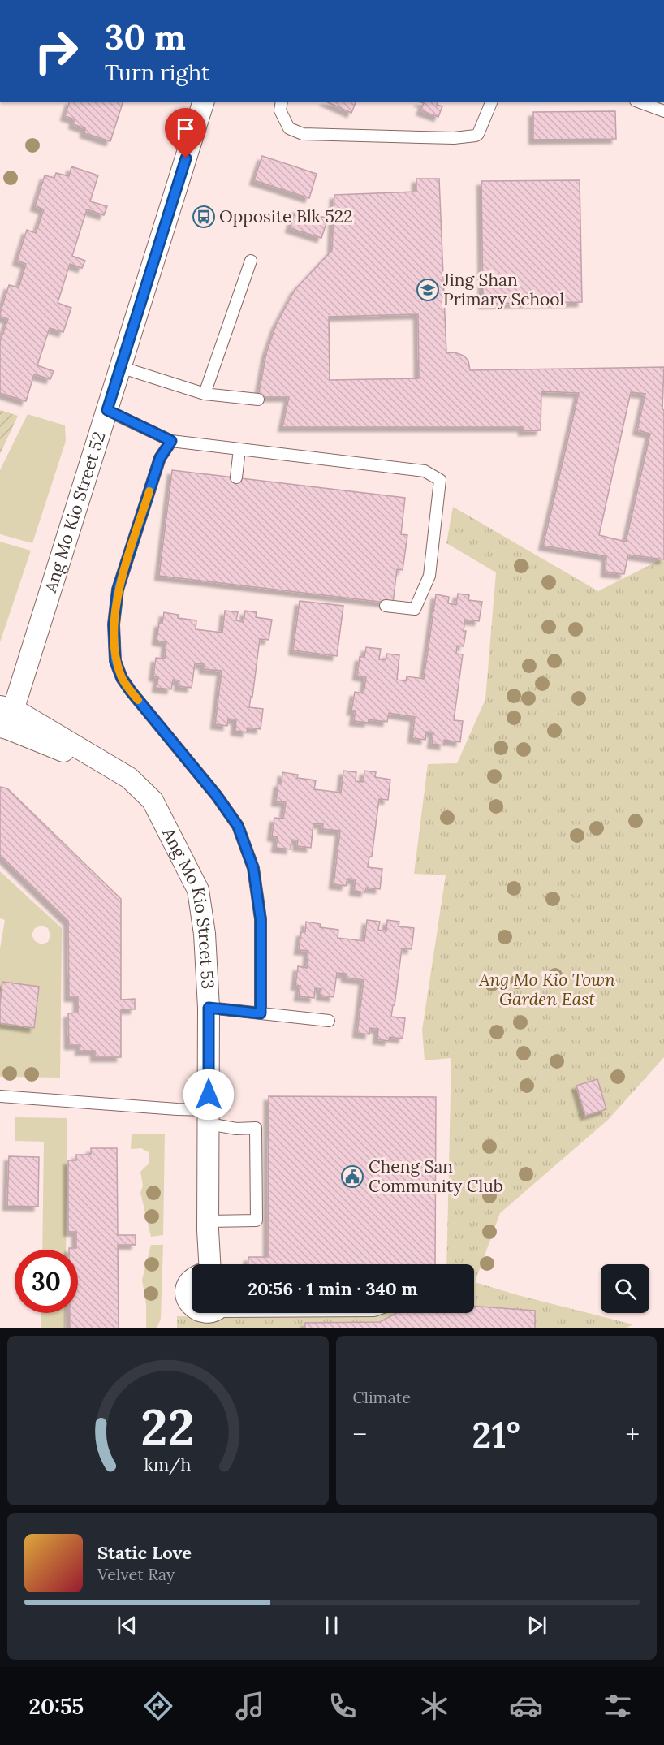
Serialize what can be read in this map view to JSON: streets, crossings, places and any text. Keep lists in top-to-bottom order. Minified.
{"streets":{"street":["Ang Mo Kio Street 52","Ang Mo Kio Street 53"]},"crossings":[["Ang Mo Kio Street 52","Ang Mo Kio Street 53"]],"parks":["Ang Mo Kio Town Garden East"],"places":{"bus stop":["Opposite Blk 522"],"school or university":["Jing Shan Primary School"],"public building":["Cheng San Community Club"]},"page":{"turn":["30 m","Turn right"],"limit":"30","trip":"20:56 · 1 min · 340 m","tile":"Climate","heat":["−","21°","+"],"song":["Static Love","Velvet Ray"],"tabs":"20:55","gauge":["22","km/h"]}}
